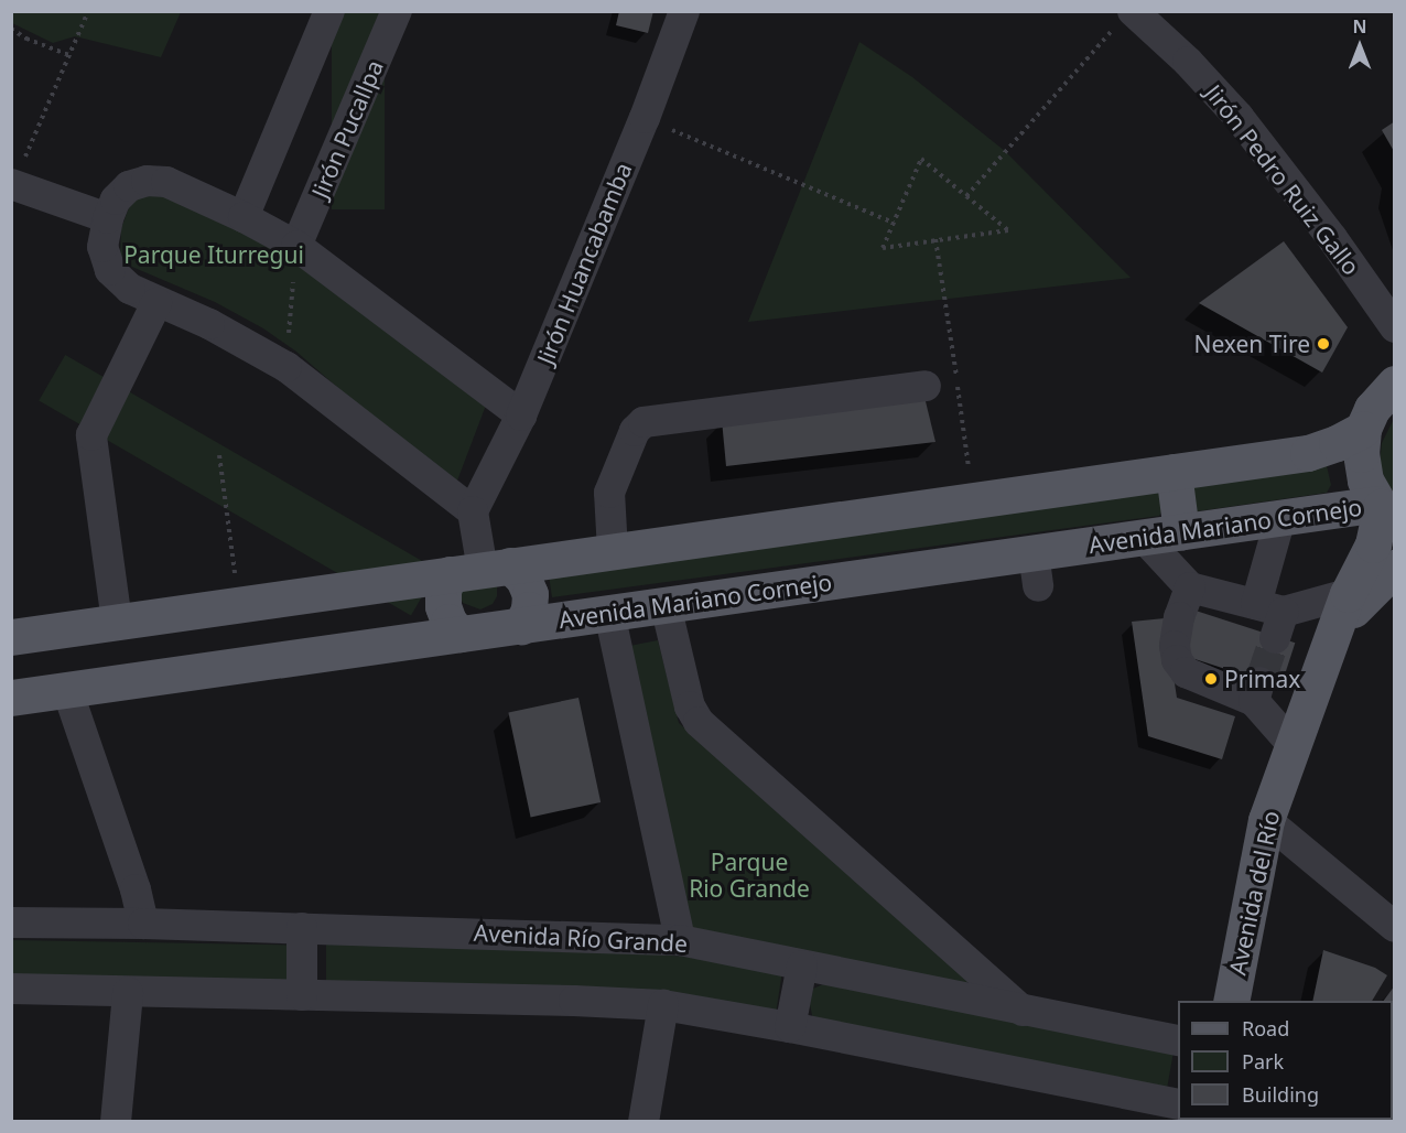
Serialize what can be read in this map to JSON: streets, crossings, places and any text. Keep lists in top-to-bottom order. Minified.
{"streets":{"main road":["Avenida Mariano Cornejo","Avenida del Río"],"street":["Jirón Pucallpa","Jirón Pedro Ruiz Gallo","Jirón Huancabamba","Avenida Río Grande"]},"crossings":[["Avenida Mariano Cornejo","Avenida del Río"]],"parks":["Parque Iturregui","Parque Rio Grande"],"places":["Nexen Tire","Primax"],"legend":["Road","Park","Building"],"north":"top"}
